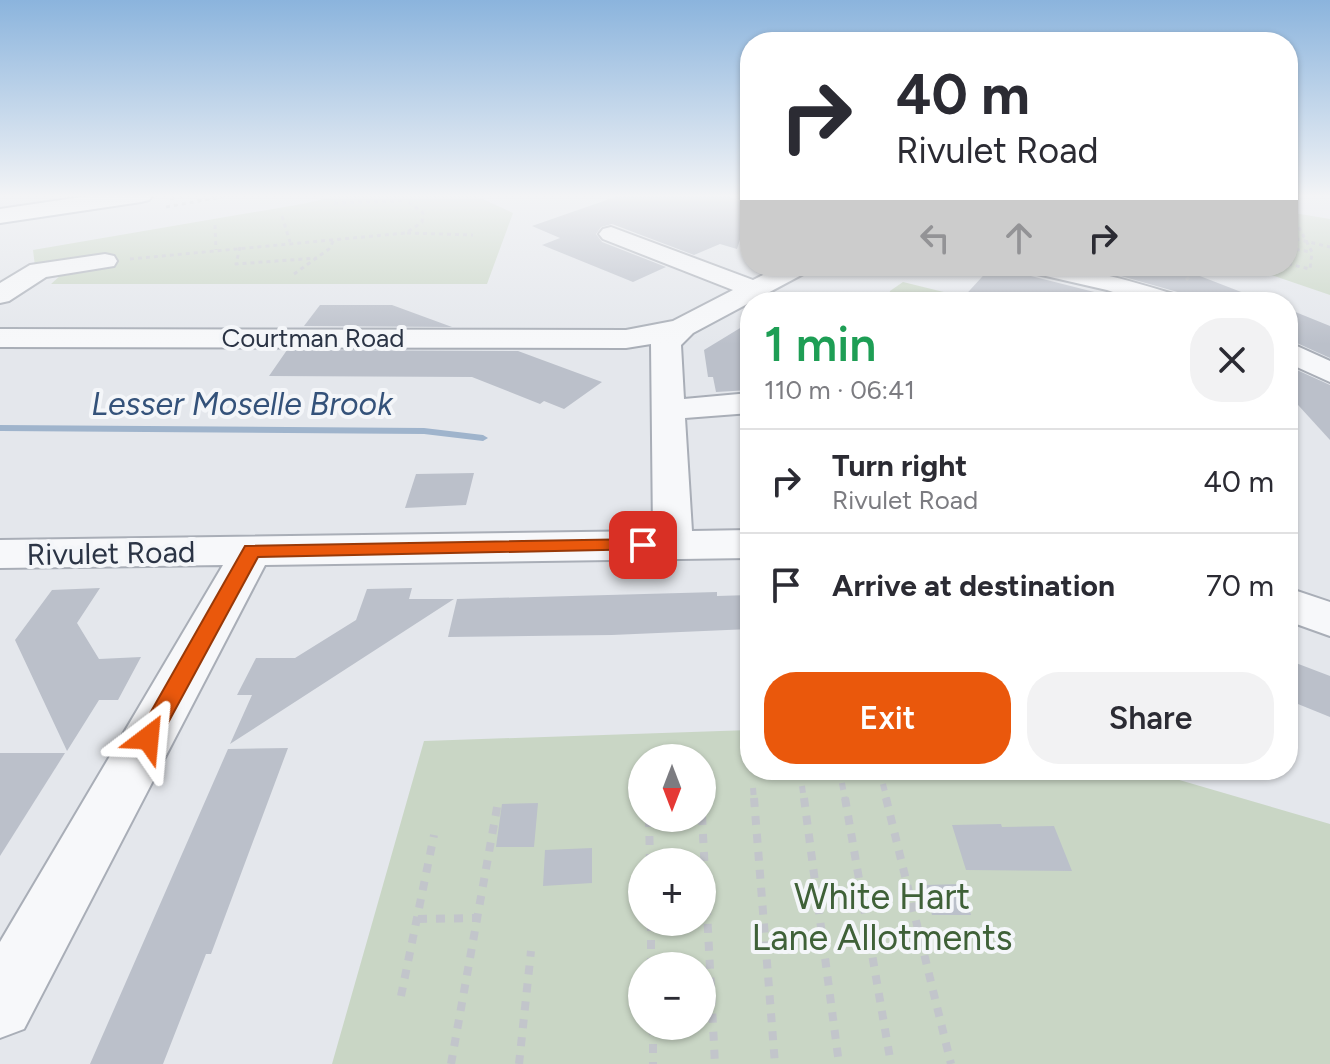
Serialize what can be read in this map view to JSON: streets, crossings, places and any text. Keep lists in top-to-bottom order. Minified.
{"streets":{"street":["Courtman Road","Rivulet Road"]},"water":["Lesser Moselle Brook"],"parks":["White Hart Lane Allotments"],"north":"bottom","page":{"turn":["40 m","Rivulet Road"],"heading":["1 min","110 m · 06:41"],"list":[{"name":"Turn right","note":"Rivulet Road","value":"40 m"},{"name":"Arrive at destination","value":"70 m"}],"buttons":["Exit","Share"],"map_buttons":["+","−"]}}
